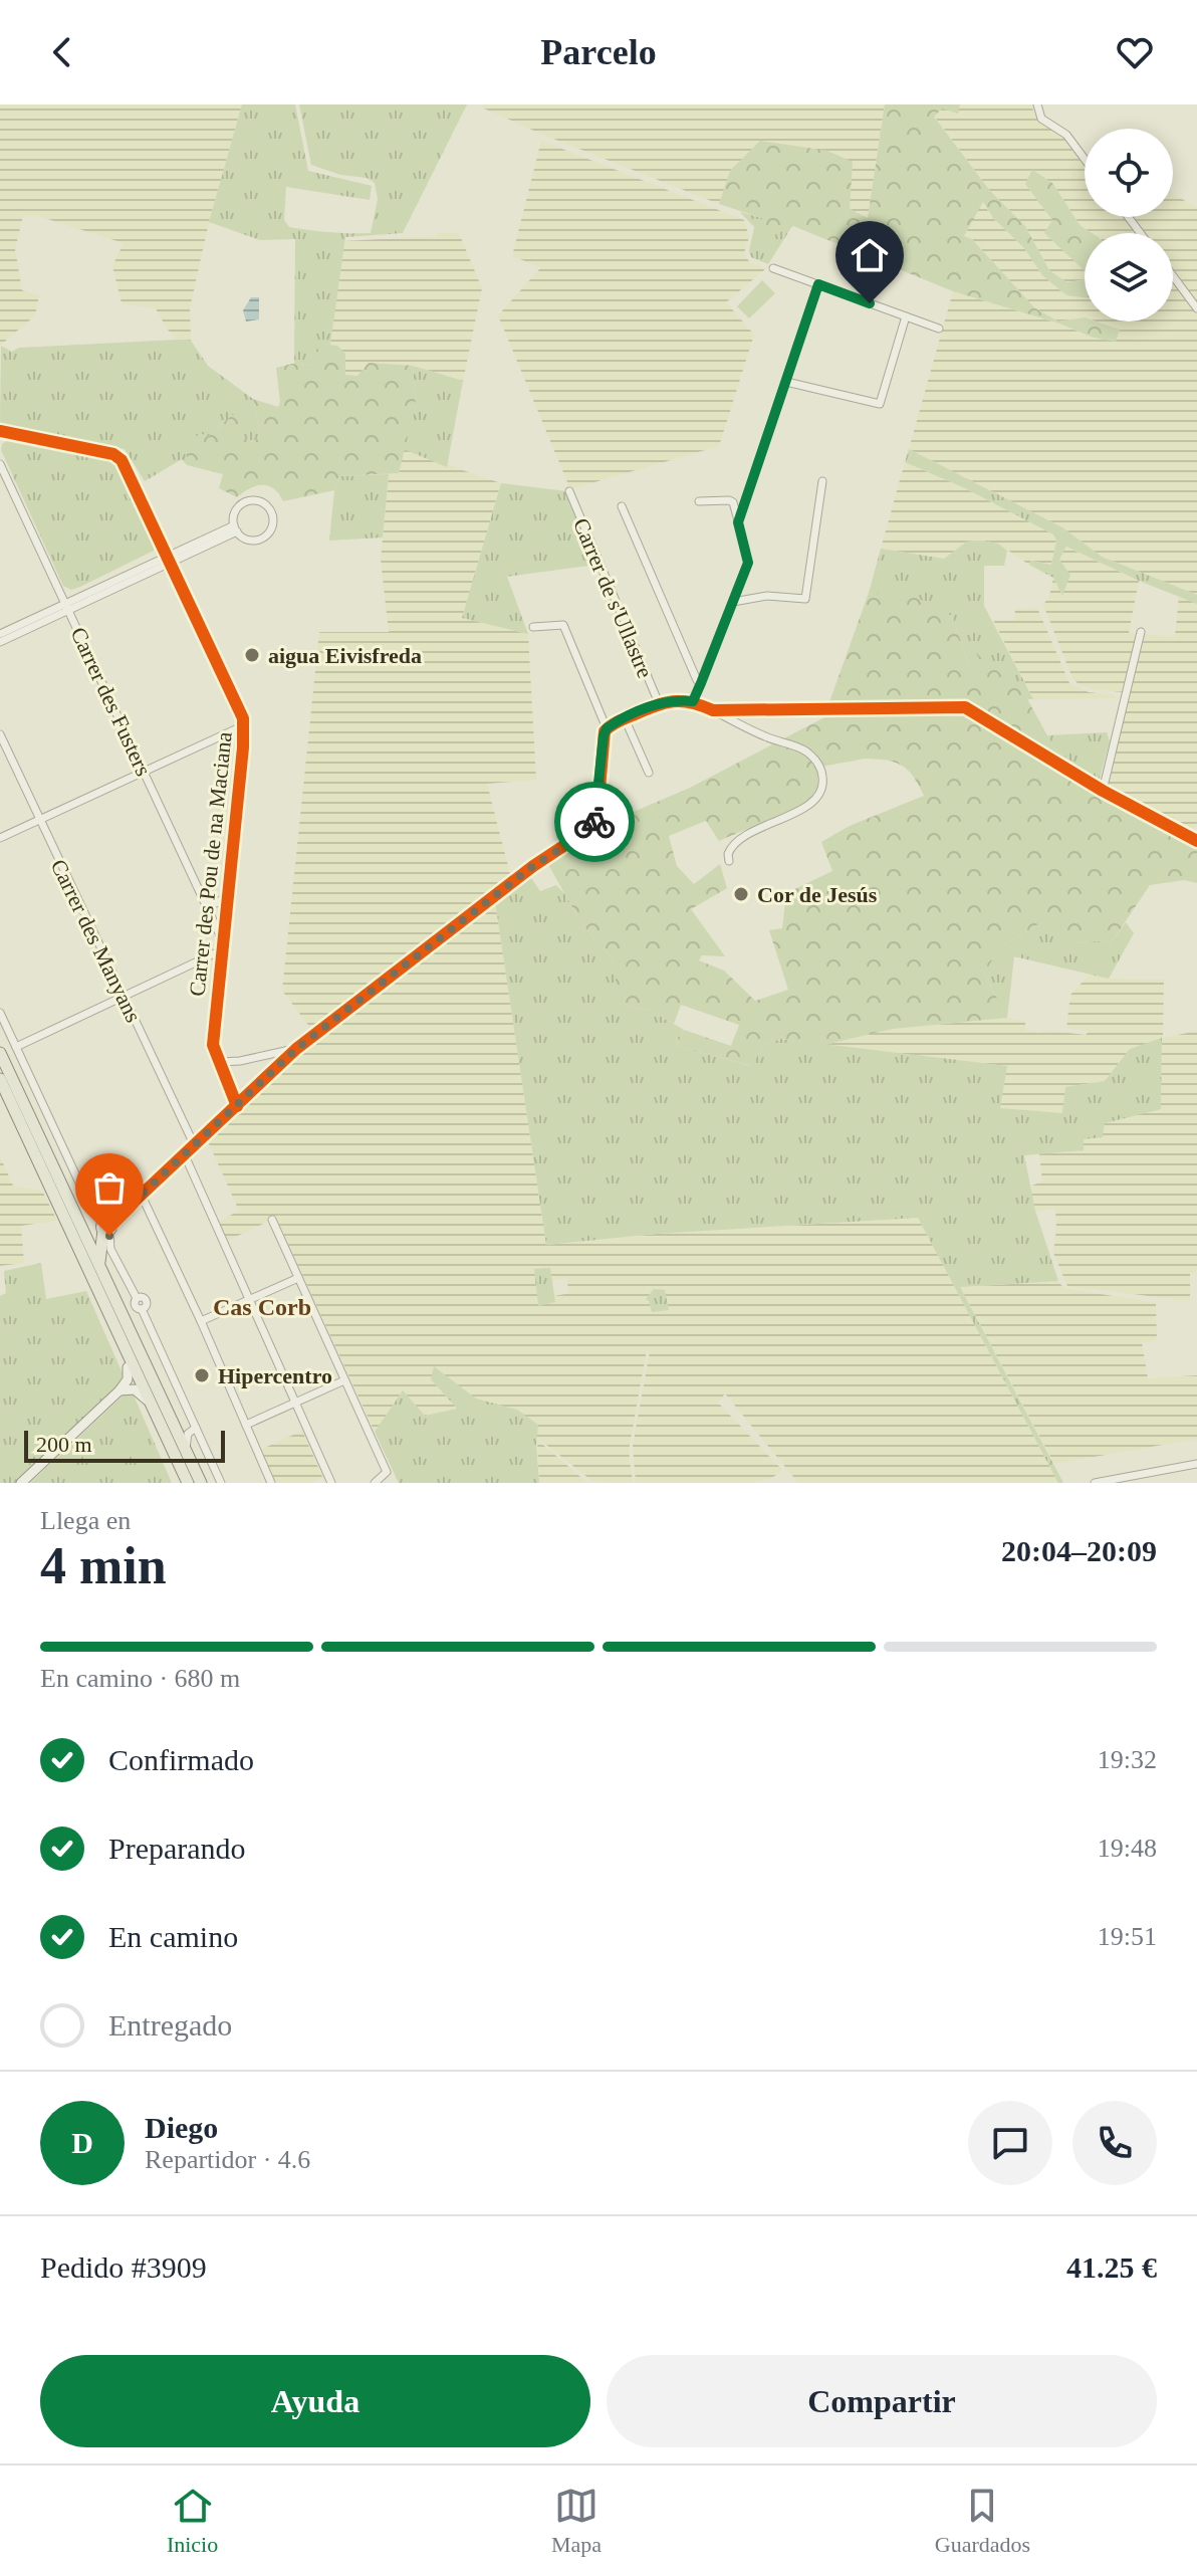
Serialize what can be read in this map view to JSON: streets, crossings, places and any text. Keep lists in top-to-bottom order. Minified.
{"streets":{"street":["Carrer de s'Ullastre","Carrer des Fusters","Carrer des Pou de na Maciana","Carrer des Manyans"]},"crossings":[["Carrer des Fusters","Carrer des Pou de na Maciana"]],"districts":["Cas Corb"],"places":["aigua Eivisfreda","Cor de Jesús","Hipercentro"],"scale_bar":"200 m","page":{"header":"Parcelo","scale":"200 m","heading":["4 min","Llega en","20:04–20:09"],"panel":["Diego","Repartidor · 4.6","Pedido #3909","41.25 €"],"bar":"En camino · 680 m","list":[["Confirmado","19:32"],["Preparando","19:48"],["En camino","19:51"],"Entregado"],"round":"D","buttons":["Ayuda","Compartir"],"tabs":["Inicio","Mapa","Guardados"]}}
